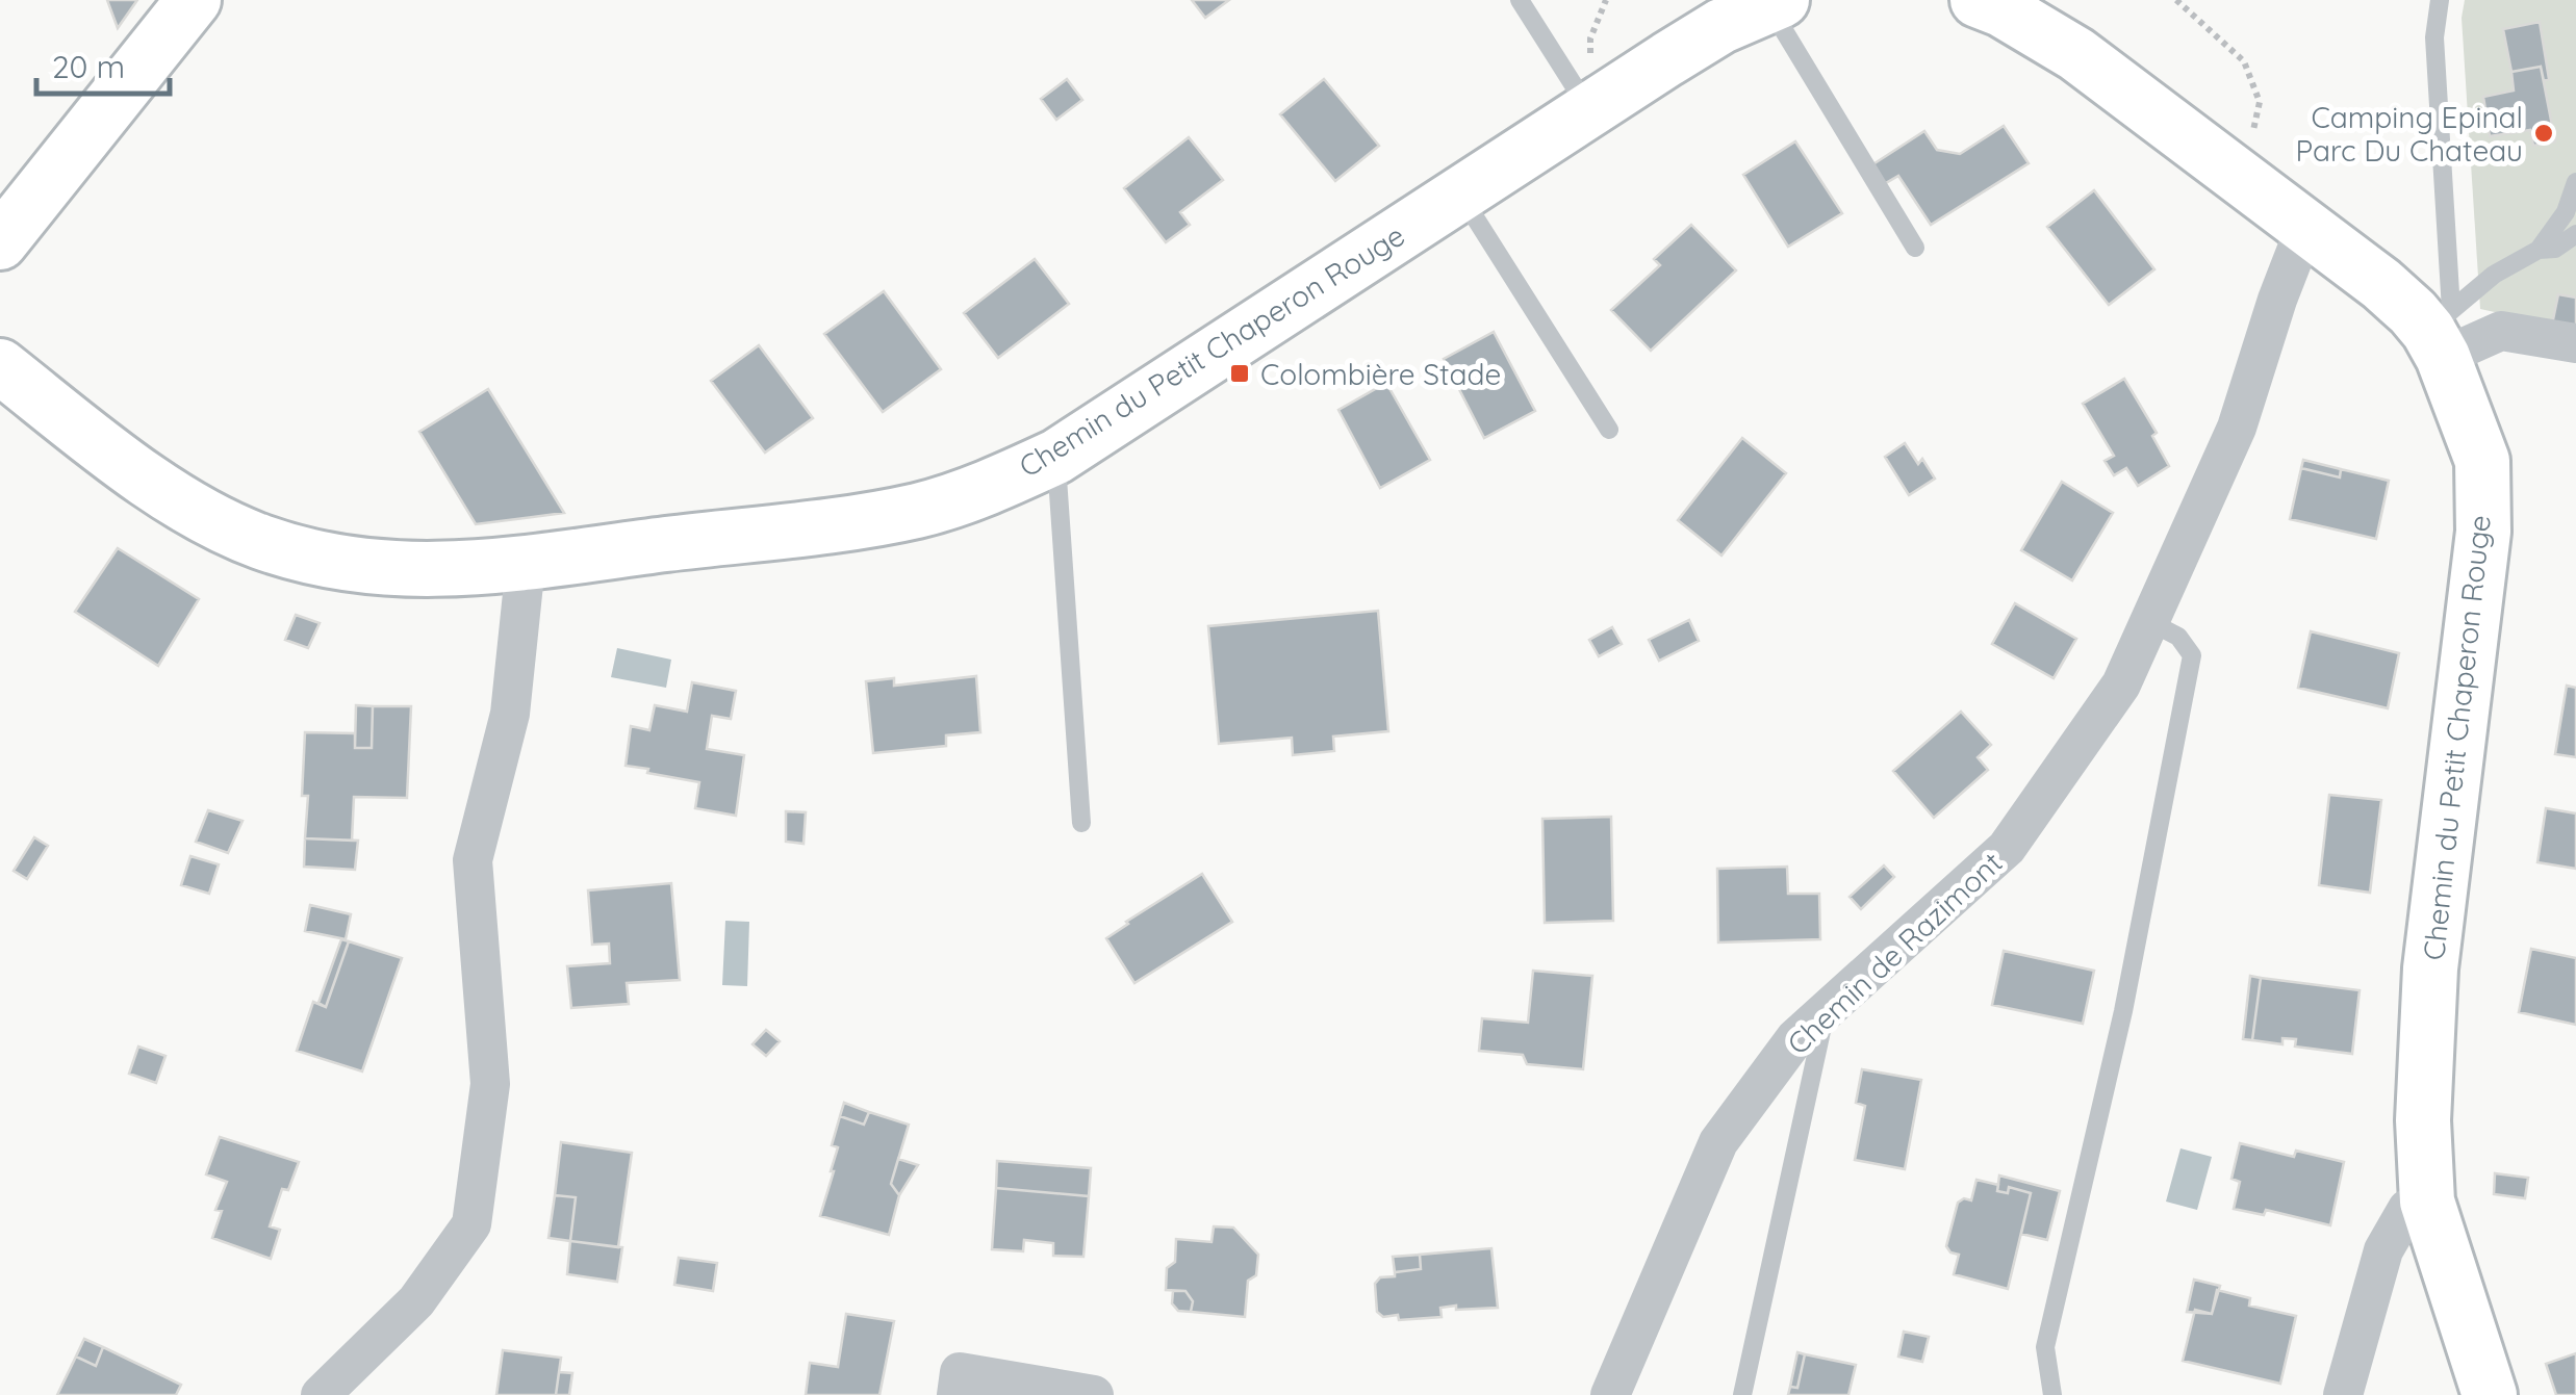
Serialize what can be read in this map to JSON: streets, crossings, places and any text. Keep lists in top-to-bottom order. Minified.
{"streets":{"street":["Chemin du Petit Chaperon Rouge","Chemin de Razimont"]},"crossings":[["Chemin du Petit Chaperon Rouge","Chemin de Razimont"]],"places":{"other":["Camping Epinal Parc Du Chateau"],"transit":["Colombière Stade"]},"scale_bar":"20 m"}
